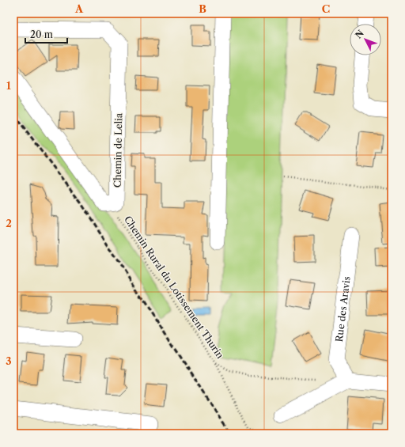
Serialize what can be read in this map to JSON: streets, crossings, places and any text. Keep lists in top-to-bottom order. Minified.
{"streets":{"street":["Chemin de Lelia","Rue des Aravis"],"path":["Chemin Rural du Lotissement Thurin"]},"crossings":[["Chemin de Lelia","Chemin Rural du Lotissement Thurin"]],"scale_bar":"20 m","north":"top left","grid":{"columns":["A","B","C"],"rows":["1","2","3"]}}
